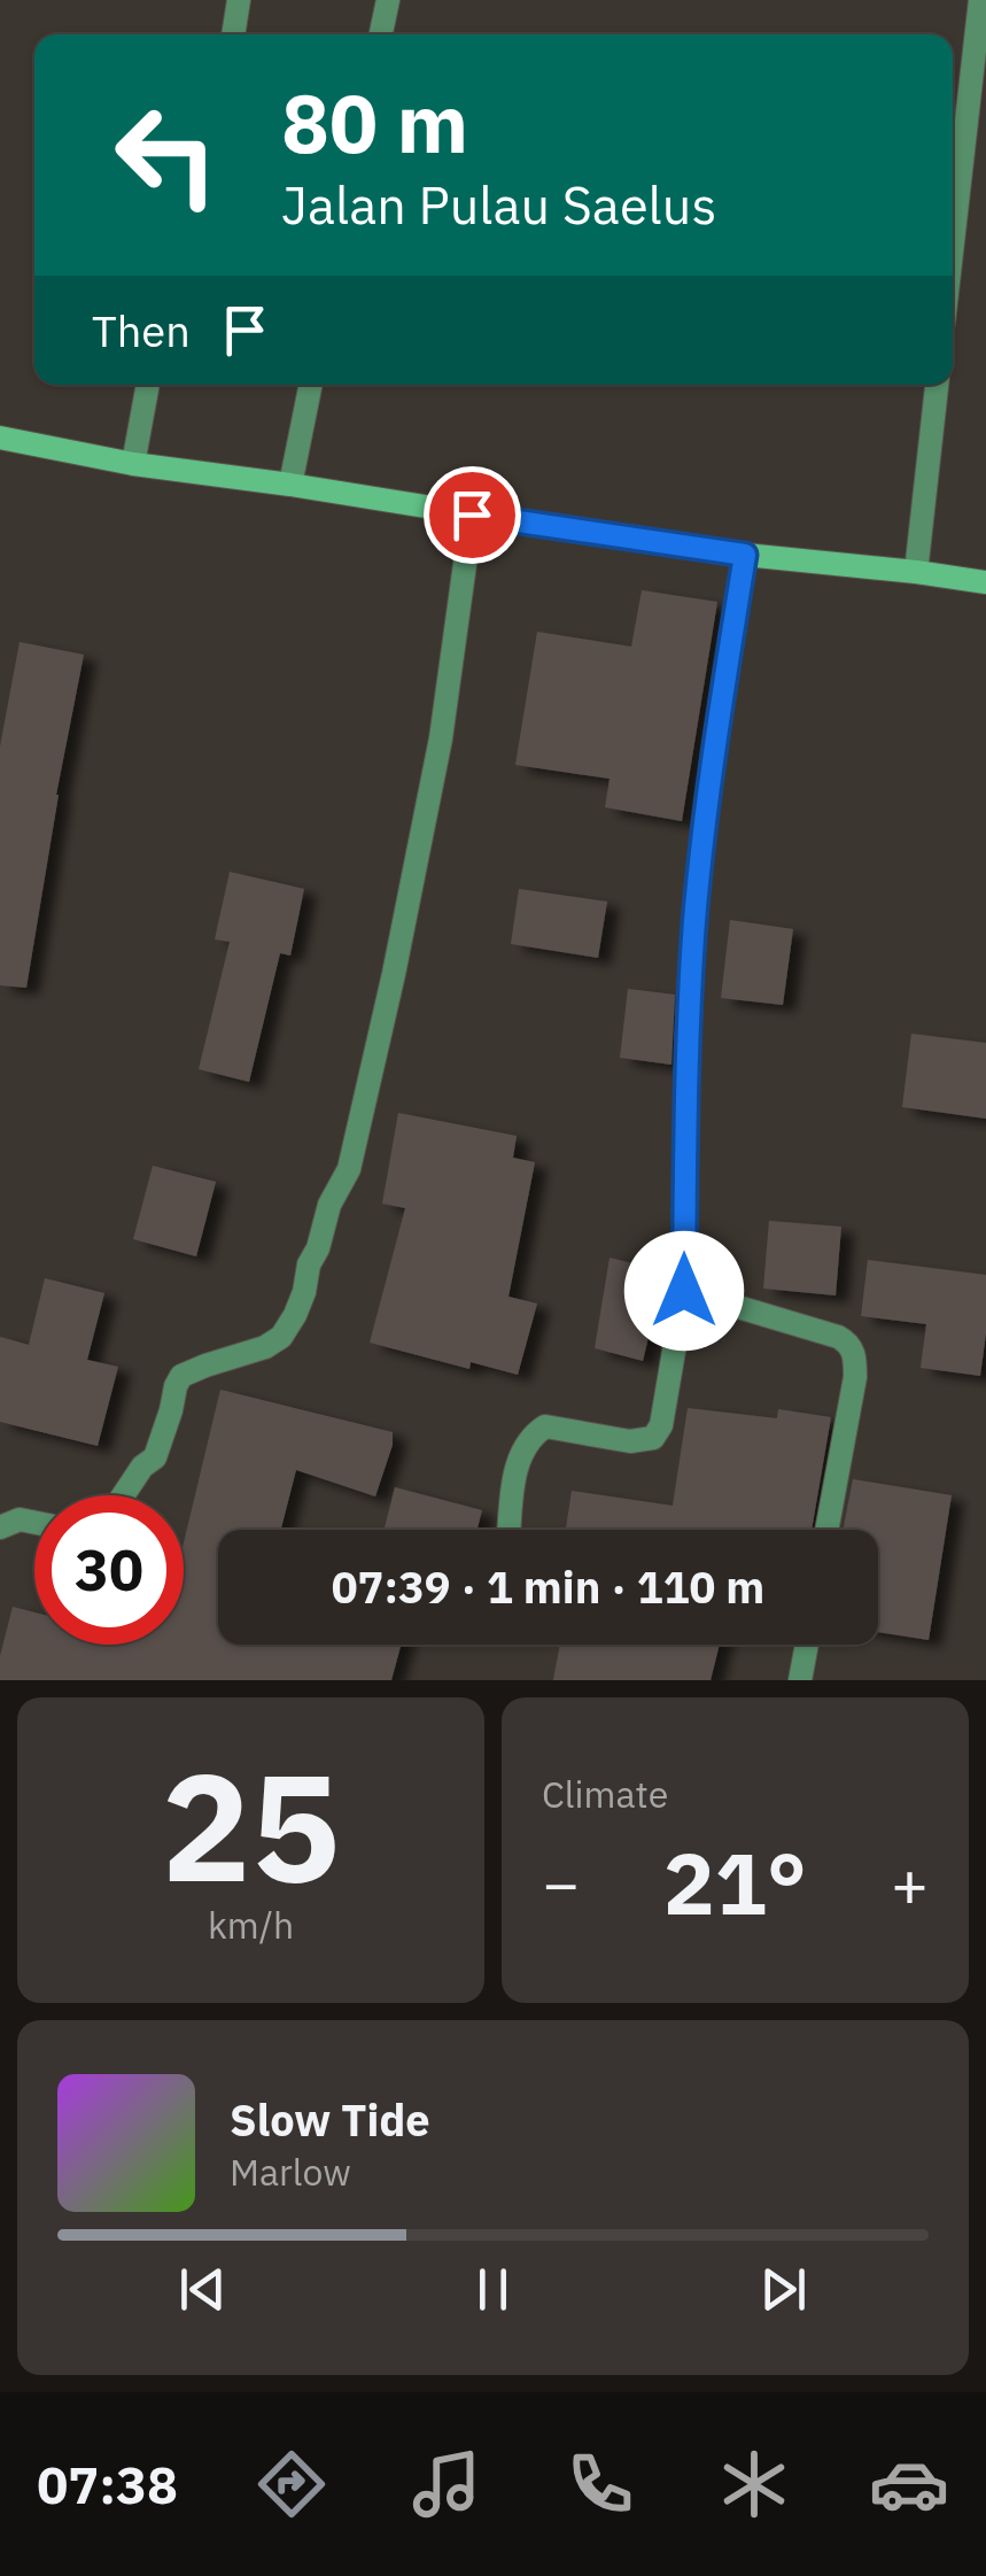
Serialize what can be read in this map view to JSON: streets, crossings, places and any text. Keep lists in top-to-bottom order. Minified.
{"page":{"turn":["80 m","Jalan Pulau Saelus"],"then":"Then","limit":"30","trip":"07:39 · 1 min · 110 m","tile":[["25","km/h"],"Climate"],"heat":["−","21°","+"],"song":["Slow Tide","Marlow"],"tabs":"07:38"}}
